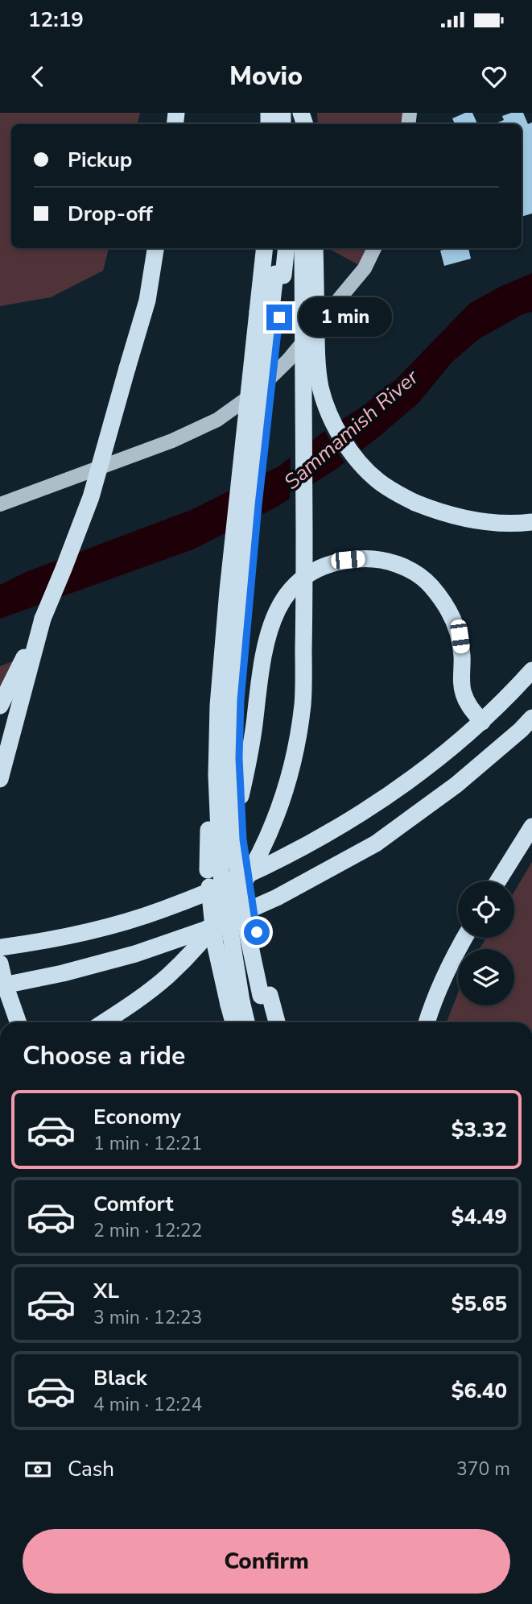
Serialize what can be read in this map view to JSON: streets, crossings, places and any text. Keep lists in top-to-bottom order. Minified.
{"water":["Sammamish River"],"page":{"status":"12:19","header":"Movio","banner":["Pickup","Drop-off"],"bubble":"1 min","heading":"Choose a ride","list":[{"name":"Economy","note":"1 min · 12:21","value":"$3.32"},{"name":"Comfort","note":"2 min · 12:22","value":"$4.49"},{"name":"XL","note":"3 min · 12:23","value":"$5.65"},{"name":"Black","note":"4 min · 12:24","value":"$6.40"}],"pay":["Cash","370 m"],"buttons":"Confirm"}}
